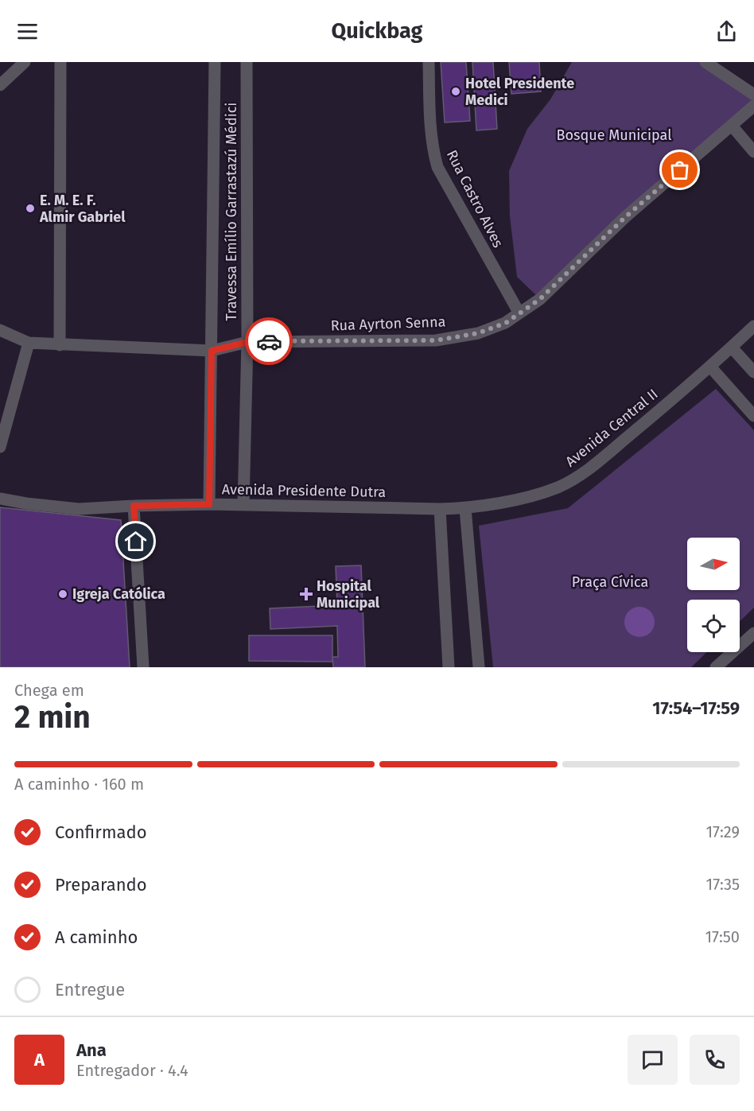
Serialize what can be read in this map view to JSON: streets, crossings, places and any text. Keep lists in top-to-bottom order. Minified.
{"streets":{"street":["Rua Castro Alves","Travessa Emílio Garrastazú Médici","Rua Ayrton Senna","Avenida Central II","Avenida Presidente Dutra"]},"crossings":[["Rua Castro Alves","Rua Ayrton Senna"],["Travessa Emílio Garrastazú Médici","Rua Ayrton Senna"],["Travessa Emílio Garrastazú Médici","Avenida Presidente Dutra"],["Avenida Central II","Avenida Presidente Dutra"]],"parks":["Bosque Municipal","Praça Cívica"],"places":{"other":["Hotel Presidente Medici","E. M. E. F. Almir Gabriel","Igreja Católica"],"health":["Hospital Municipal"]},"north":"right","page":{"header":"Quickbag","heading":["2 min","Chega em","17:54–17:59"],"panel":["Ana","Entregador · 4.4"],"bar":"A caminho · 160 m","list":[["Confirmado","17:29"],["Preparando","17:35"],["A caminho","17:50"],"Entregue"],"round":"A"}}
